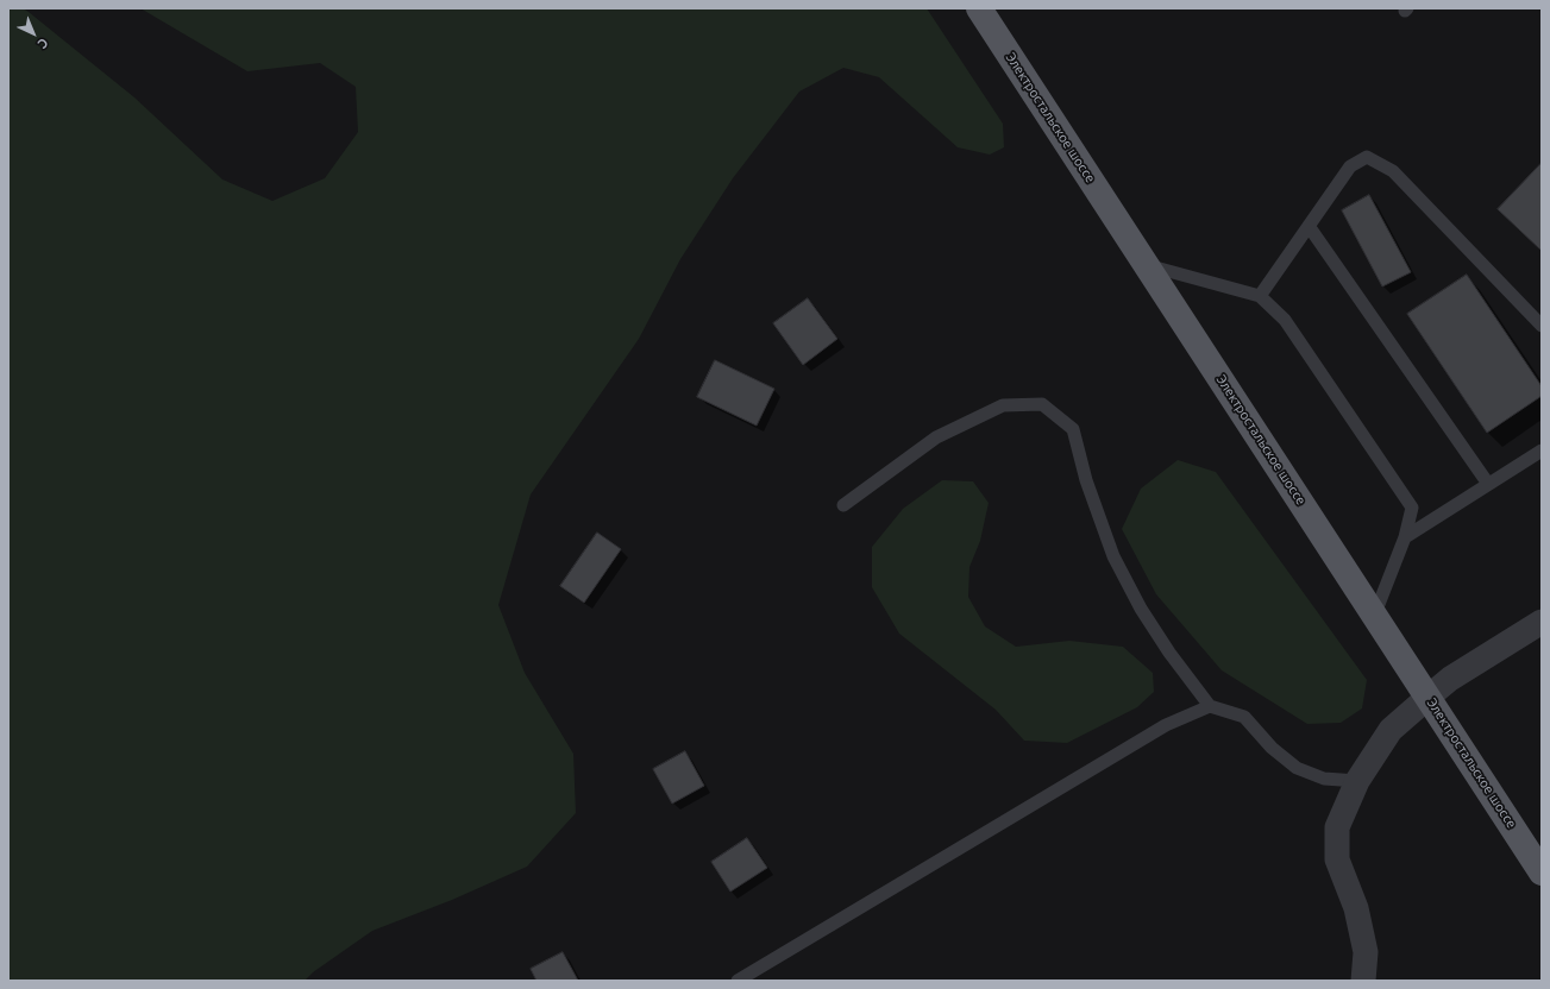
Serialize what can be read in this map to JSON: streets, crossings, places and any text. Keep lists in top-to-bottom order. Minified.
{"streets":{"main road":["Электростальское шоссе"]},"north":"bottom right"}
